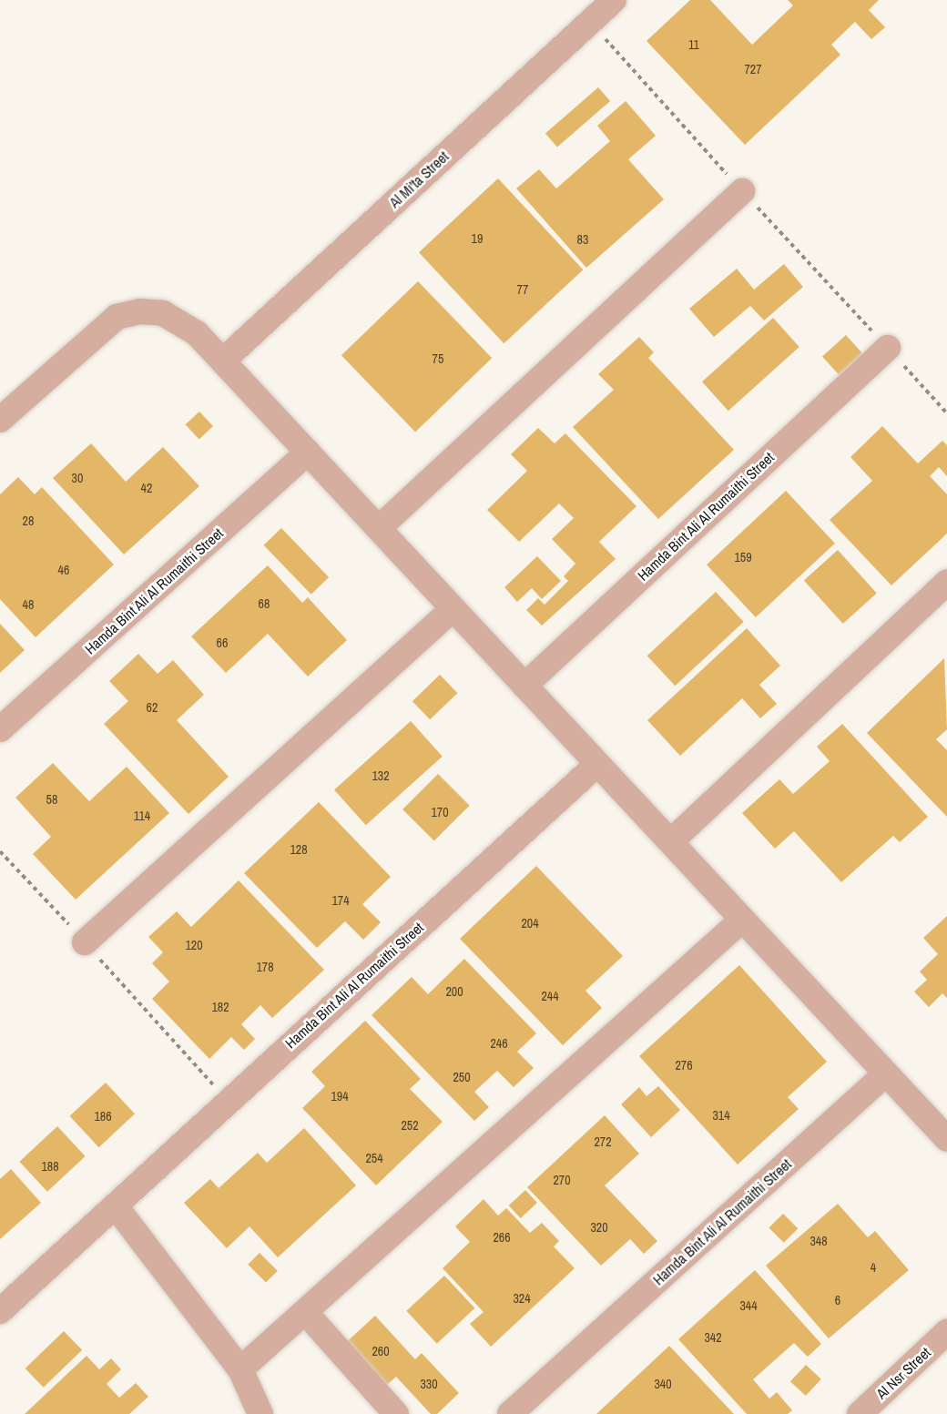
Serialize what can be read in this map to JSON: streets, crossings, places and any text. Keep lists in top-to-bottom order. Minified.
{"streets":{"street":["Al Mi'ta Street","Hamda Bint Ali Al Rumaithi Street","Al Nsr Street"]},"house_numbers":["11","727","19","83","77","75","30","42","28","159","46","68","48","66","62","132","58","170","114","128","174","204","120","178","200","244","182","246","276","250","194","314","186","252","272","254","188","270","320","266","348","4","324","6","344","342","260","330","340"]}
